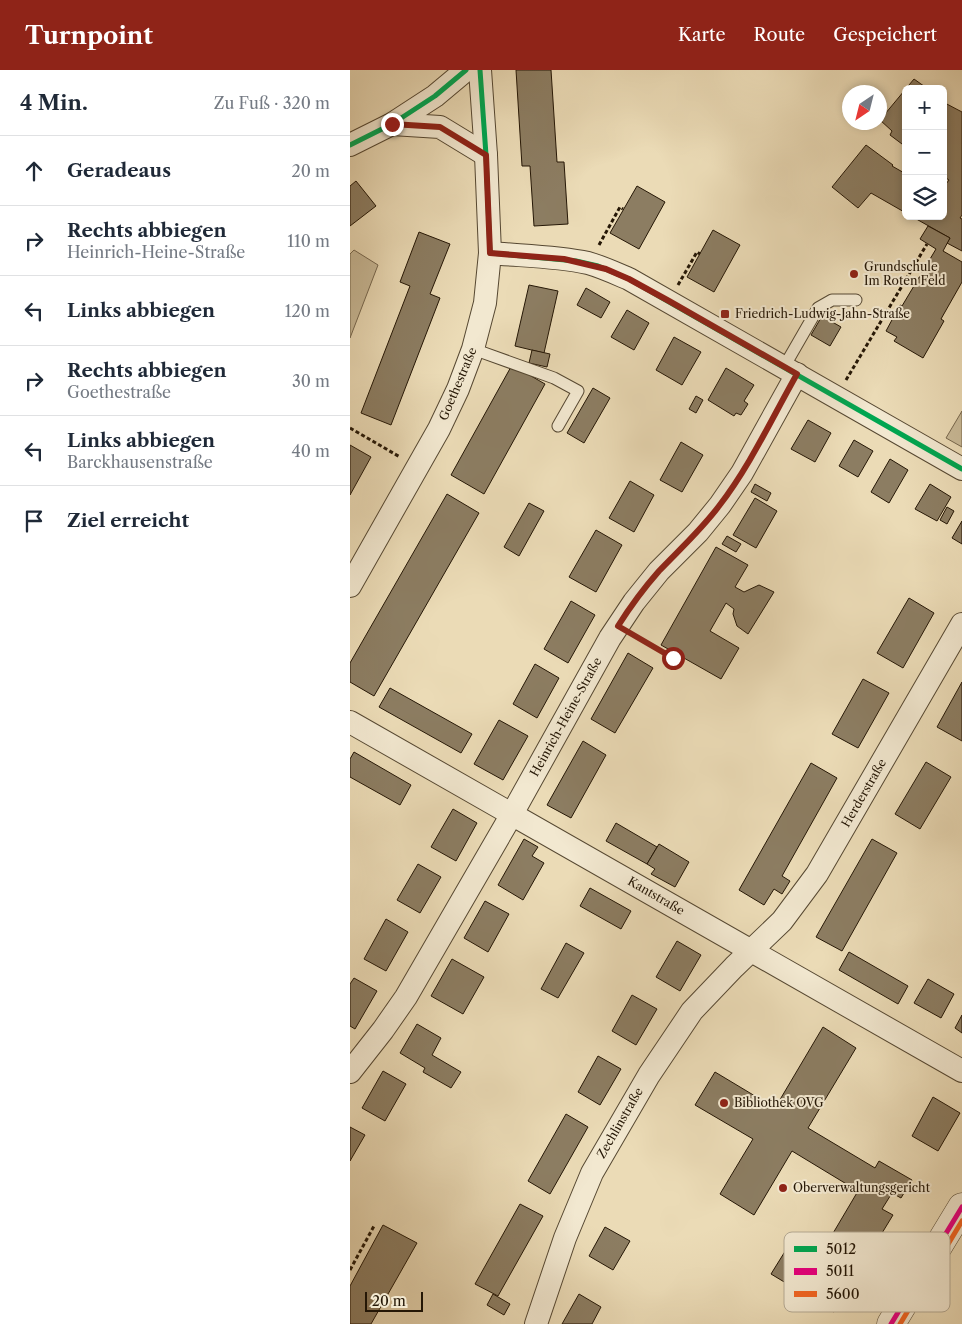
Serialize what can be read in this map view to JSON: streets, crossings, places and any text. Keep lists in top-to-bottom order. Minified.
{"streets":{"street":["Goethestraße","Heinrich-Heine-Straße","Herderstraße","Kantstraße","Zechlinstraße"]},"crossings":[["Heinrich-Heine-Straße","Kantstraße"],["Herderstraße","Kantstraße"],["Herderstraße","Zechlinstraße"],["Kantstraße","Zechlinstraße"]],"places":{"other":["Grundschule Im Roten Feld","Bibliothek OVG","Oberverwaltungsgericht"],"transit":["Friedrich-Ludwig-Jahn-Straße"]},"lines":["transit line 5012","transit line 5011","transit line 5600"],"legend":["5012","5011","5600"],"scale_bar":"20 m","north":"bottom left","page":{"header":"Turnpoint","nav":["Karte","Route","Gespeichert"],"heading":["4 Min.","Zu Fuß · 320 m"],"map_buttons":["+","−"],"list":[["Geradeaus","20 m"],["Rechts abbiegen","Heinrich-Heine-Straße","110 m"],["Links abbiegen","120 m"],["Rechts abbiegen","Goethestraße","30 m"],["Links abbiegen","Barckhausenstraße","40 m"],"Ziel erreicht"],"scale":"20 m"}}
